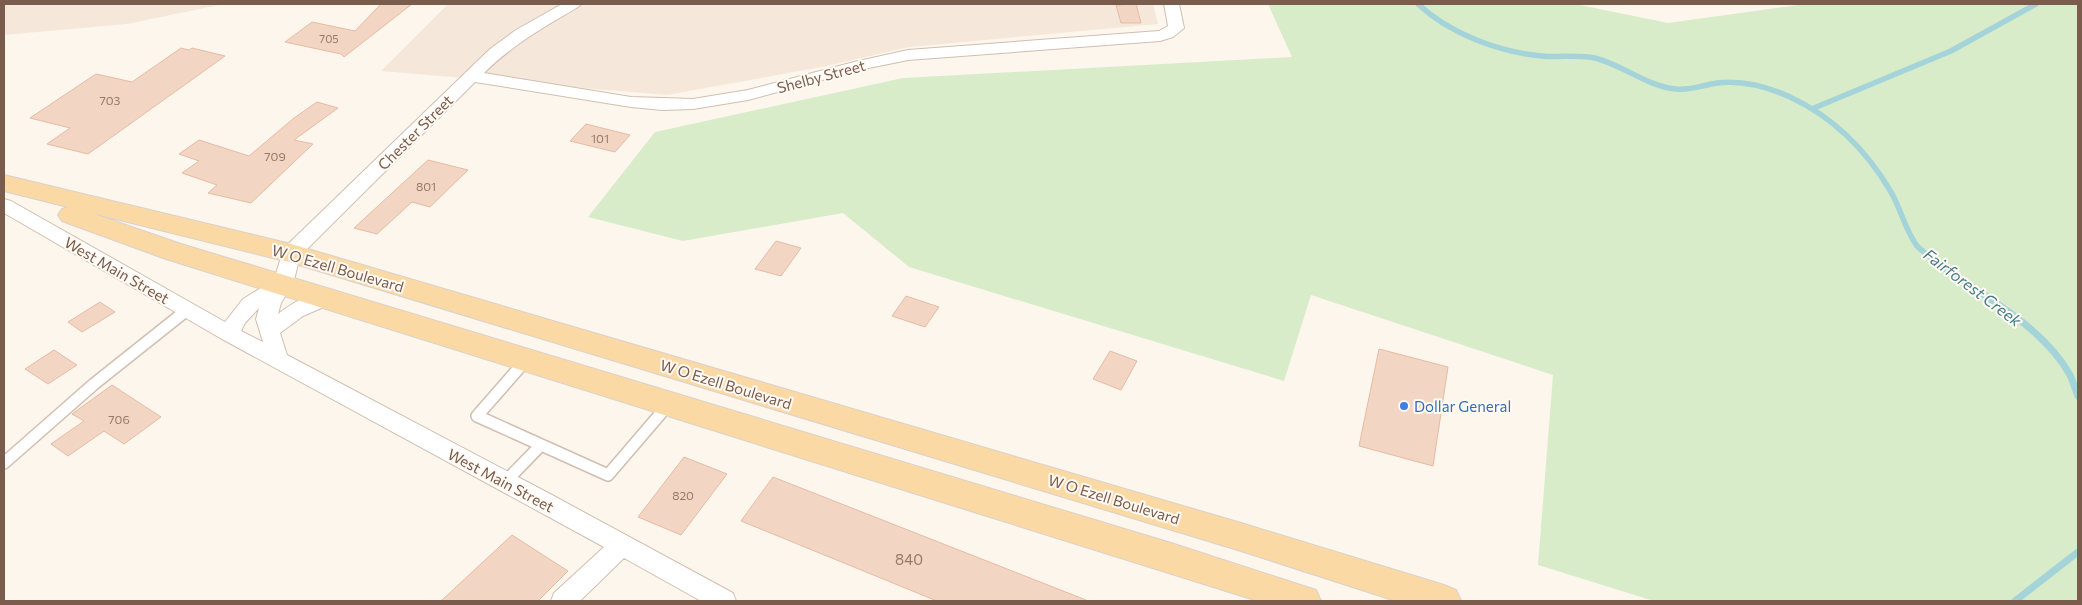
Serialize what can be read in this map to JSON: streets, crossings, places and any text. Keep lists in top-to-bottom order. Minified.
{"streets":{"main road":["W O Ezell Boulevard"],"street":["Shelby Street","Chester Street","West Main Street"]},"crossings":[["Shelby Street","Chester Street"],["Chester Street","W O Ezell Boulevard"]],"water":["Fairforest Creek"],"places":["Dollar General"],"house_numbers":["705","703","101","709","801","706","820","840"]}
